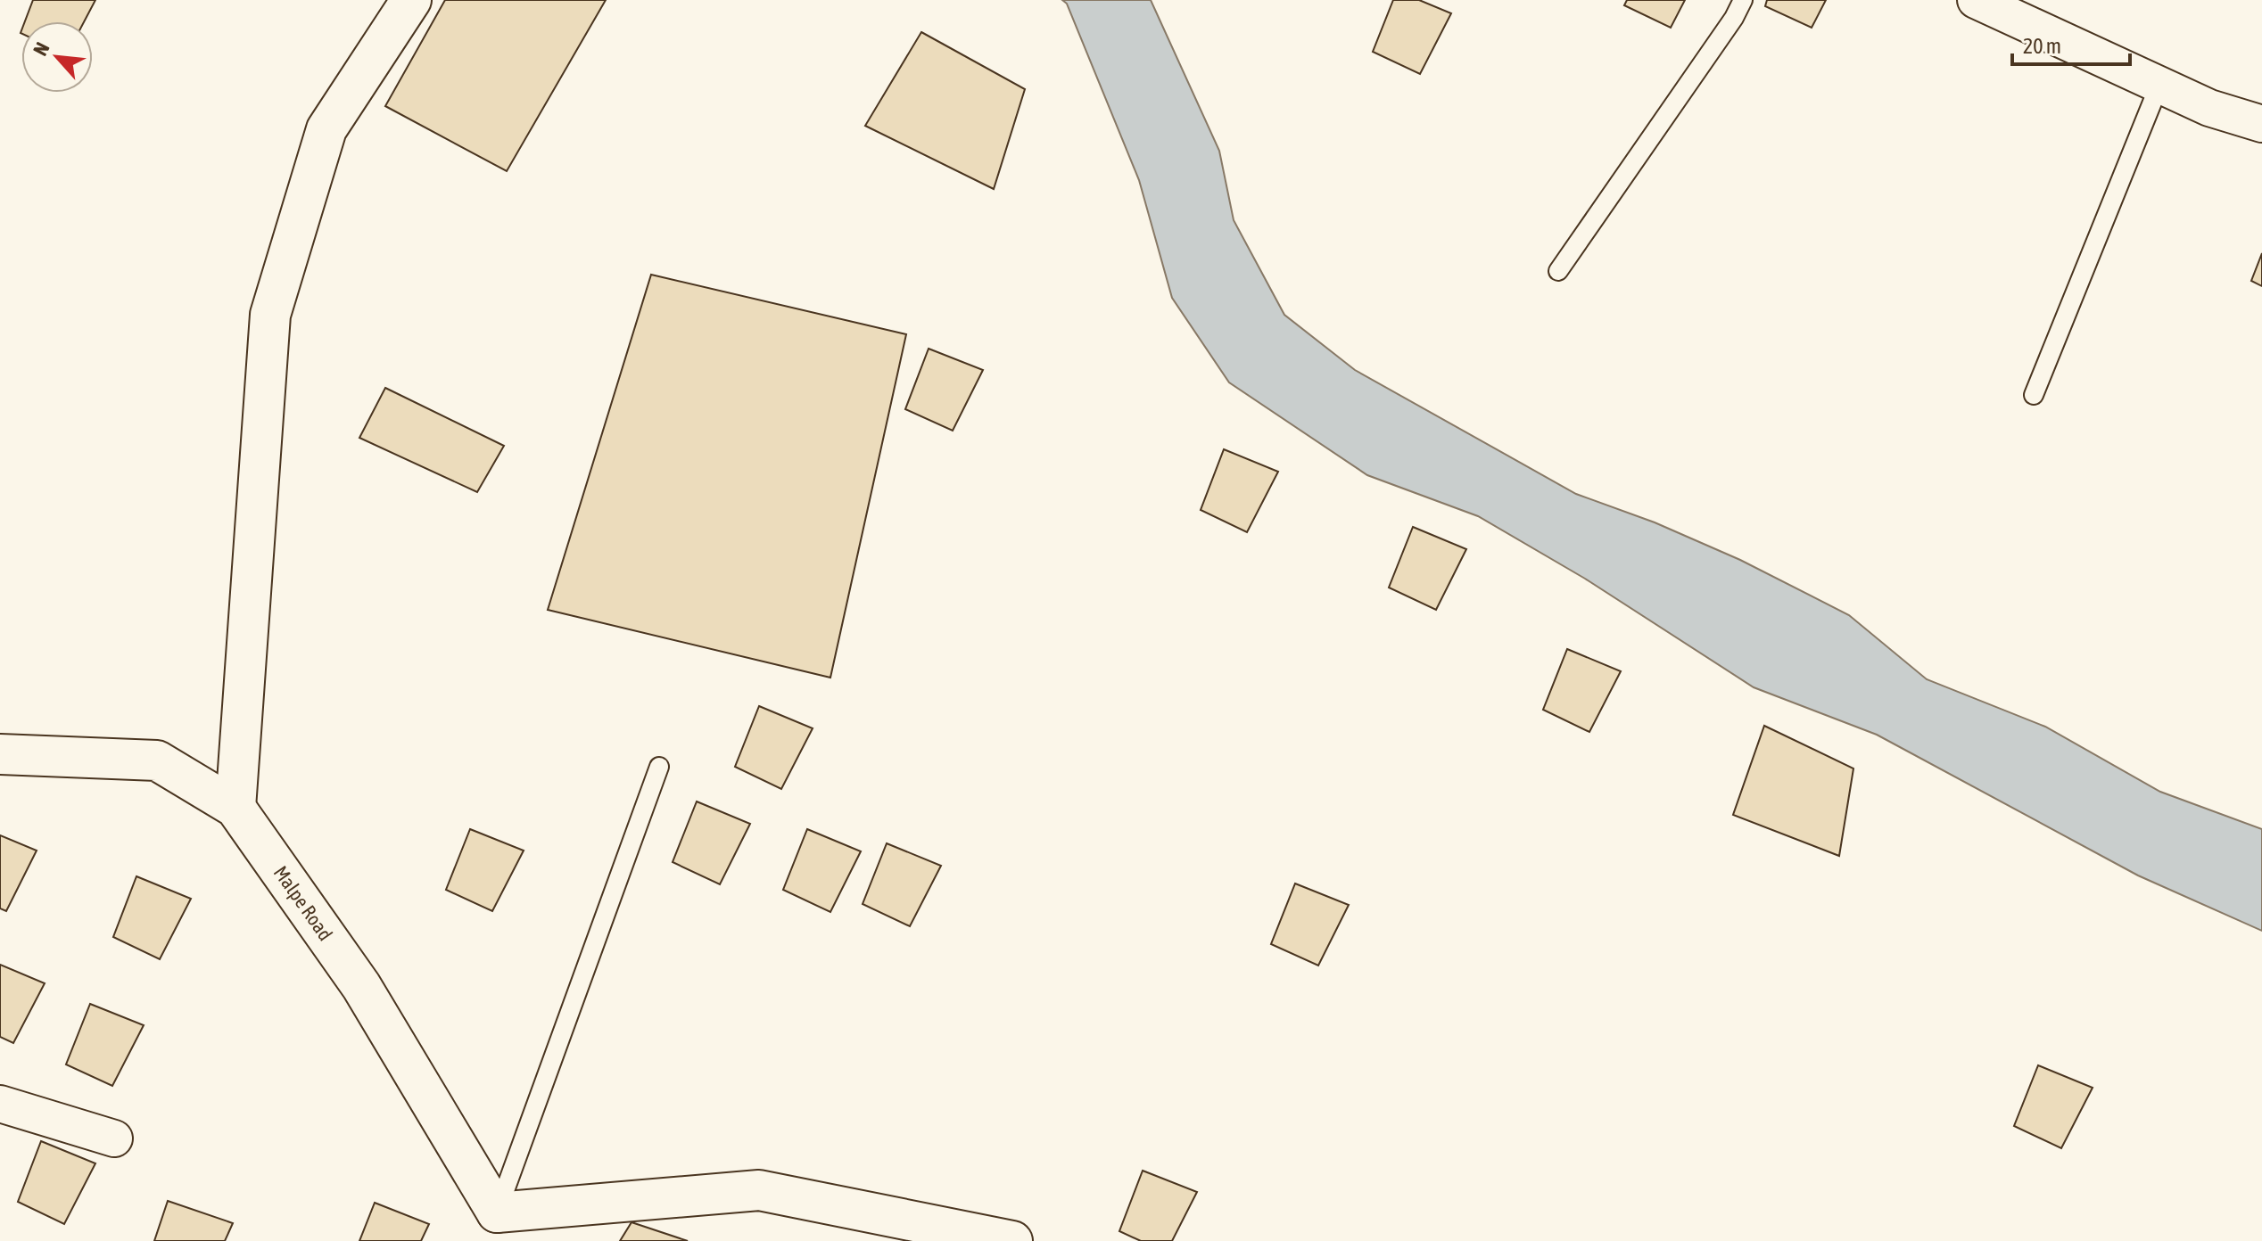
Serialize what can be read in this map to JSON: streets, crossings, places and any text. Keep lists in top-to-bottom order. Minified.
{"streets":{"street":["Malpe Road"]},"scale_bar":"20 m","north":"top left"}
